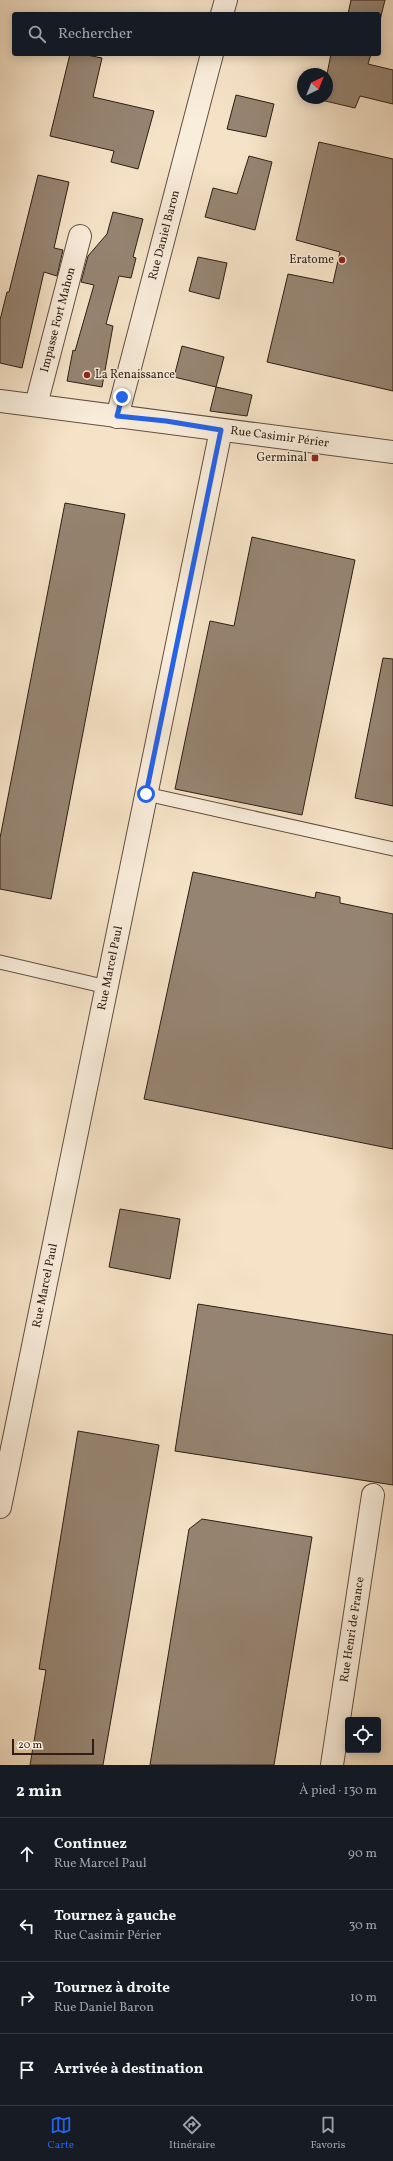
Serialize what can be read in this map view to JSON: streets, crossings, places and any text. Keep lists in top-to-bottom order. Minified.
{"streets":{"street":["Rue Daniel Baron","Impasse Fort Mahon","Rue Casimir Périer","Rue Marcel Paul","Rue Henri de France"]},"crossings":[["Rue Daniel Baron","Rue Casimir Périer"],["Impasse Fort Mahon","Rue Casimir Périer"],["Rue Casimir Périer","Rue Marcel Paul"]],"places":{"other":["Eratome","La Renaissance"],"transit":["Germinal"]},"scale_bar":"20 m","north":"top right","page":{"search":"Rechercher","scale":"20 m","heading":["2 min","À pied · 130 m"],"list":[["Continuez","Rue Marcel Paul","90 m"],["Tournez à gauche","Rue Casimir Périer","30 m"],["Tournez à droite","Rue Daniel Baron","10 m"],"Arrivée à destination"],"nav":["Carte","Itinéraire","Favoris"]}}
